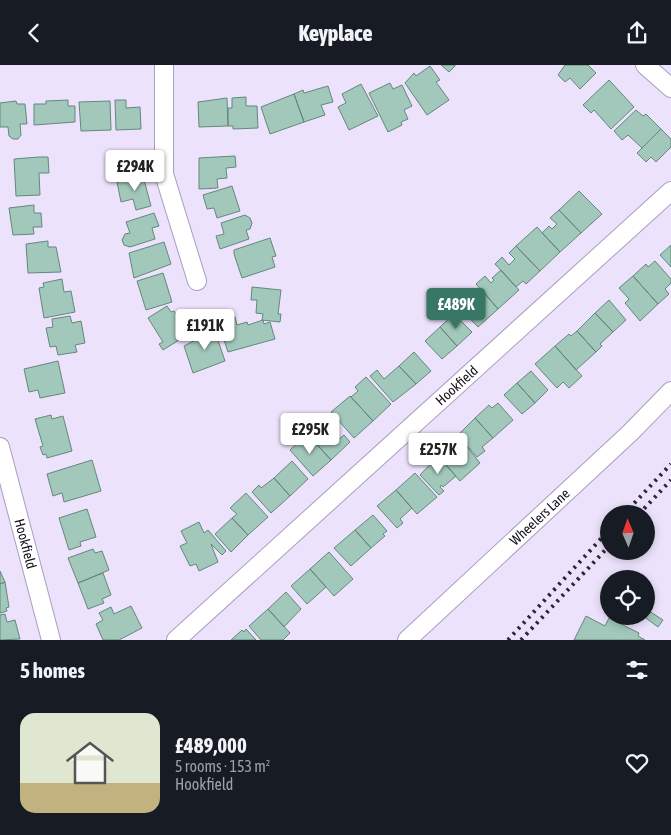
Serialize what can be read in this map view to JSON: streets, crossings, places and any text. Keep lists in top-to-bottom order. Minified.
{"streets":{"street":["Hookfield","Wheelers Lane"]},"north":"top","page":{"header":"Keyplace","price":["£294K","£489K","£191K","£295K","£257K"],"heading":"5 homes","list":[{"name":"£489,000","note":"5 rooms · 153 m² · Hookfield"}]}}
